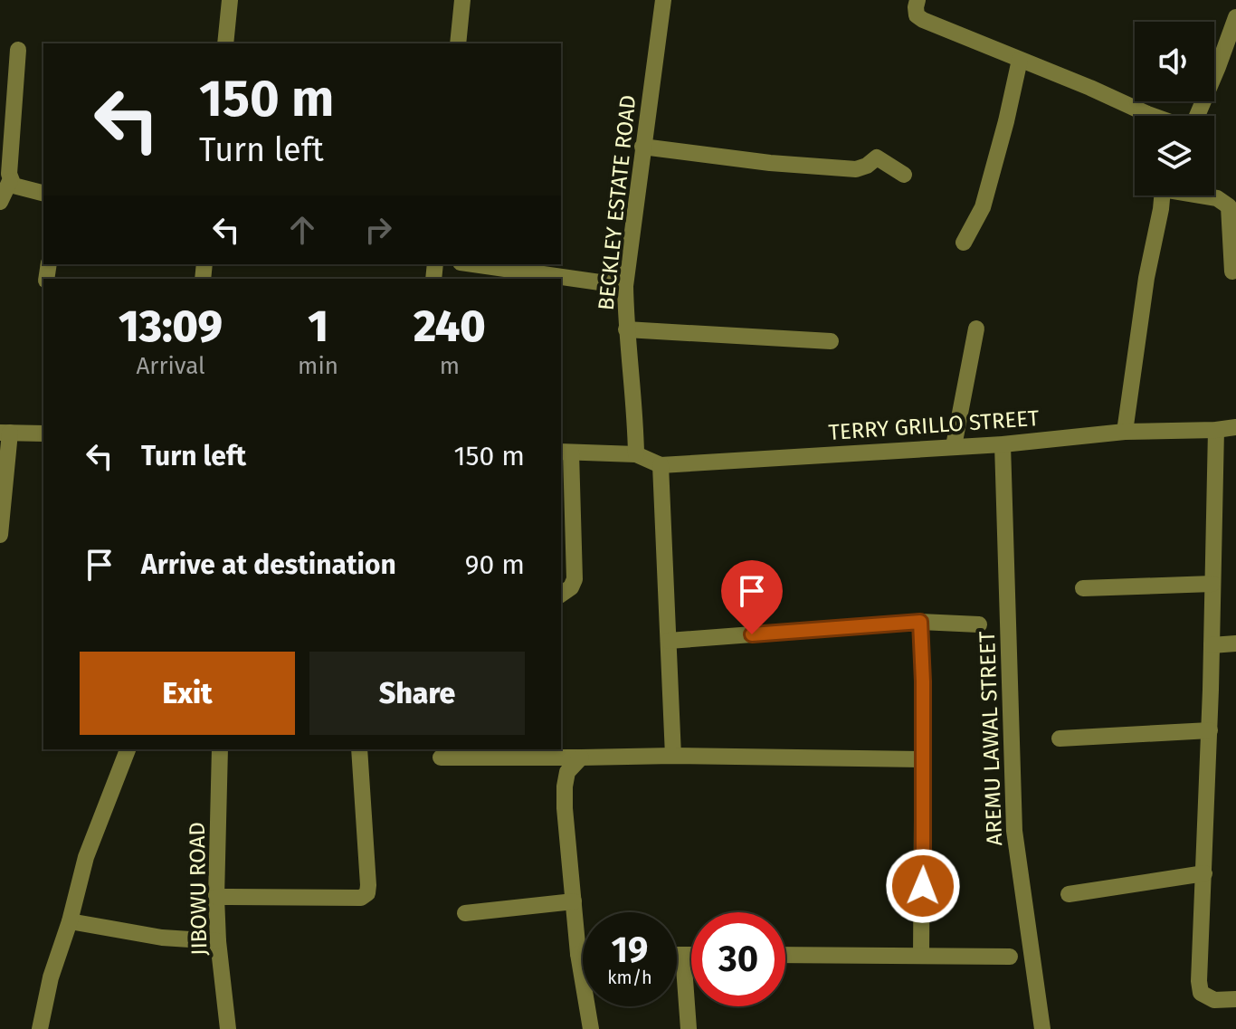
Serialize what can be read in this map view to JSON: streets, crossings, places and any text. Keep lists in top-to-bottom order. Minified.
{"streets":{"street":["BECKLEY ESTATE ROAD","TERRY GRILLO STREET","AREMU LAWAL STREET","JIBOWU ROAD"]},"crossings":[["BECKLEY ESTATE ROAD","TERRY GRILLO STREET"],["TERRY GRILLO STREET","AREMU LAWAL STREET"]],"page":{"turn":["150 m","Turn left"],"eta":["13:09","Arrival","1","min","240","m"],"list":[{"name":"Turn left","value":"150 m"},{"name":"Arrive at destination","value":"90 m"}],"buttons":["Exit","Share"],"speed":"19 km/h","limit":"30"}}
